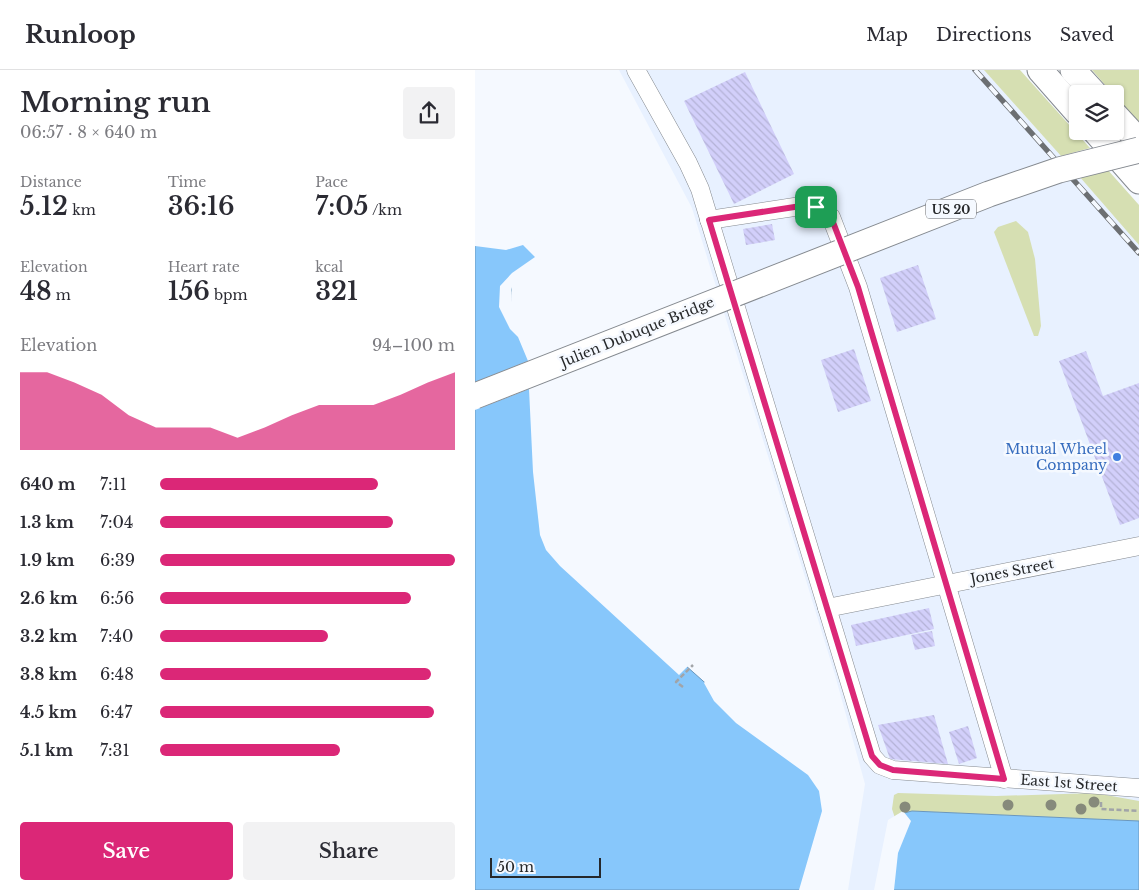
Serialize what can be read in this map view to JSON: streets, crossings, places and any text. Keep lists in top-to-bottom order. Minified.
{"streets":{"highway":["US 20","Julien Dubuque Bridge"],"street":["Jones Street","East 1st Street"]},"crossings":[["Jones Street","East 1st Street"]],"places":["Mutual Wheel Company"],"scale_bar":"50 m","page":{"header":"Runloop","nav":["Map","Directions","Saved"],"heading":["Morning run","06:57 · 8 × 640 m"],"stats":[["Distance","5.12 km"],["Time","36:16"],["Pace","7:05 /km"],["Elevation","48 m"],["Heart rate","156 bpm"],["kcal","321"]],"chart":["Elevation","94–100 m"],"list":[{"name":"640 m","note":"7:11"},{"name":"1.3 km","note":"7:04"},{"name":"1.9 km","note":"6:39"},{"name":"2.6 km","note":"6:56"},{"name":"3.2 km","note":"7:40"},{"name":"3.8 km","note":"6:48"},{"name":"4.5 km","note":"6:47"},{"name":"5.1 km","note":"7:31"}],"buttons":["Save","Share"],"scale":"50 m"}}
